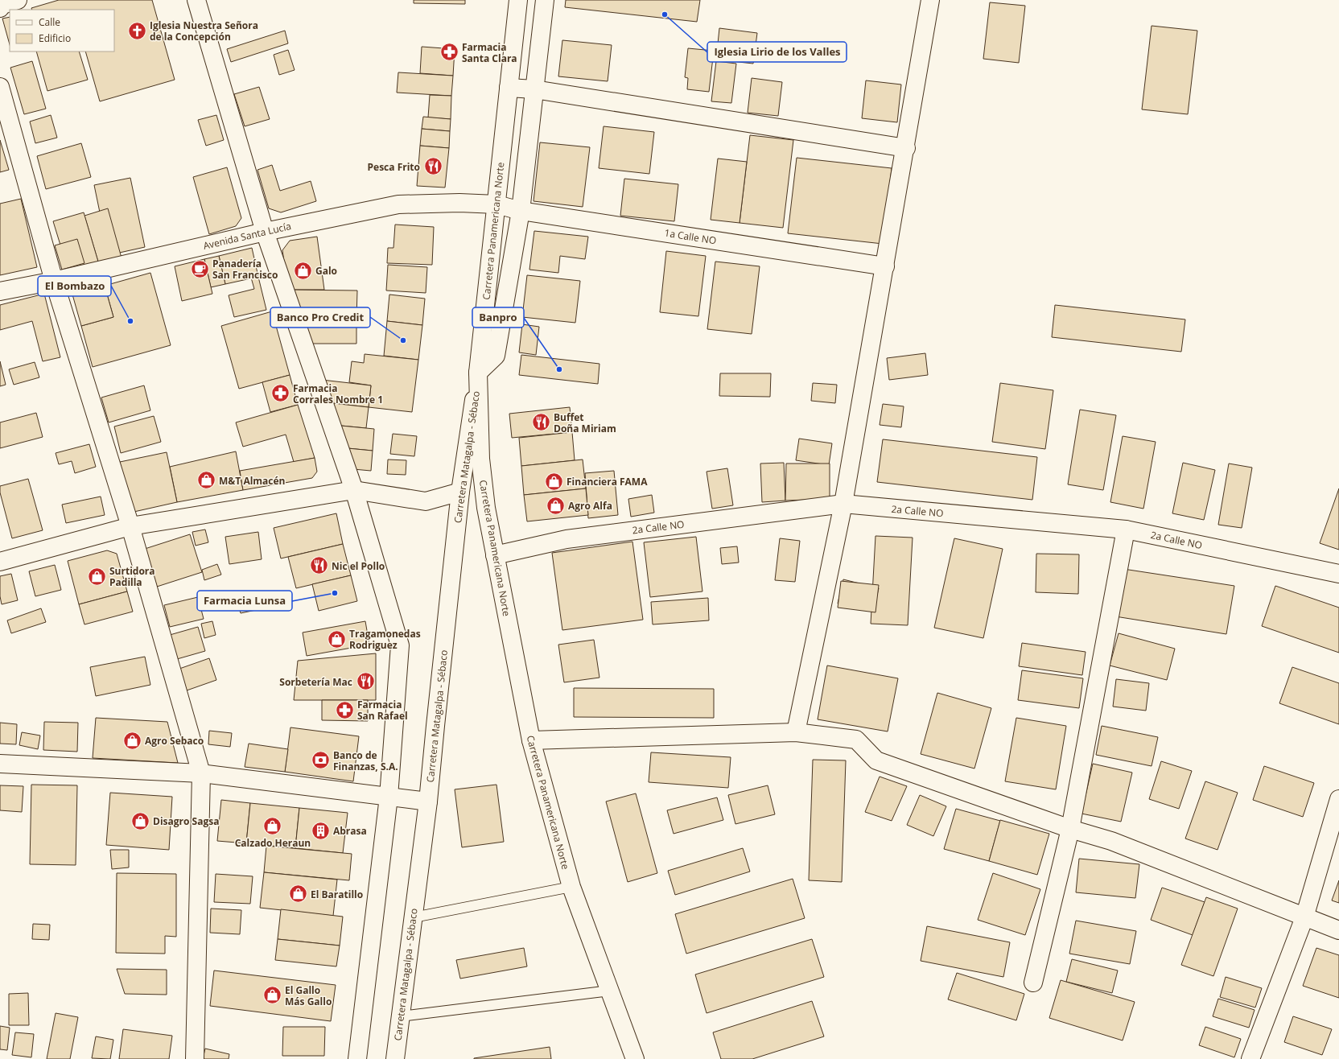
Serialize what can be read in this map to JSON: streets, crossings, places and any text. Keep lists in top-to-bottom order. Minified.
{"streets":{"main road":["Carretera Panamericana Norte","Avenida Santa Lucía","1a Calle NO","Carretera Matagalpa - Sébaco","2a Calle NO"]},"crossings":[["Carretera Panamericana Norte","Avenida Santa Lucía"],["Carretera Panamericana Norte","1a Calle NO"],["Carretera Panamericana Norte","Carretera Matagalpa - Sébaco"],["Carretera Panamericana Norte","2a Calle NO"],["Avenida Santa Lucía","1a Calle NO"]],"places":{"other":["Iglesia Lirio de los Valles","El Bombazo","Banco Pro Credit","Banpro","Farmacia Lunsa"],"church":["Iglesia Nuestra Señora de la Concepción"],"pharmacy":["Farmacia Santa Clara","Farmacia Corrales Nombre 1","Farmacia San Rafael"],"restaurant":["Pesca Frito","Buffet Doña Miriam","Nic el Pollo","Sorbetería Mac"],"cafe":["Panadería San Francisco"],"shop":["Galo","M&T Almacén","Financiera FAMA","Agro Alfa","Surtidora Padilla","Tragamonedas Rodriguez","Agro Sebaco","Disagro Sagsa","Calzado Heraun","El Baratillo","El Gallo Más Gallo"],"bank":["Banco de Finanzas, S.A."],"building":["Abrasa"]},"legend":["Calle","Edificio"]}
